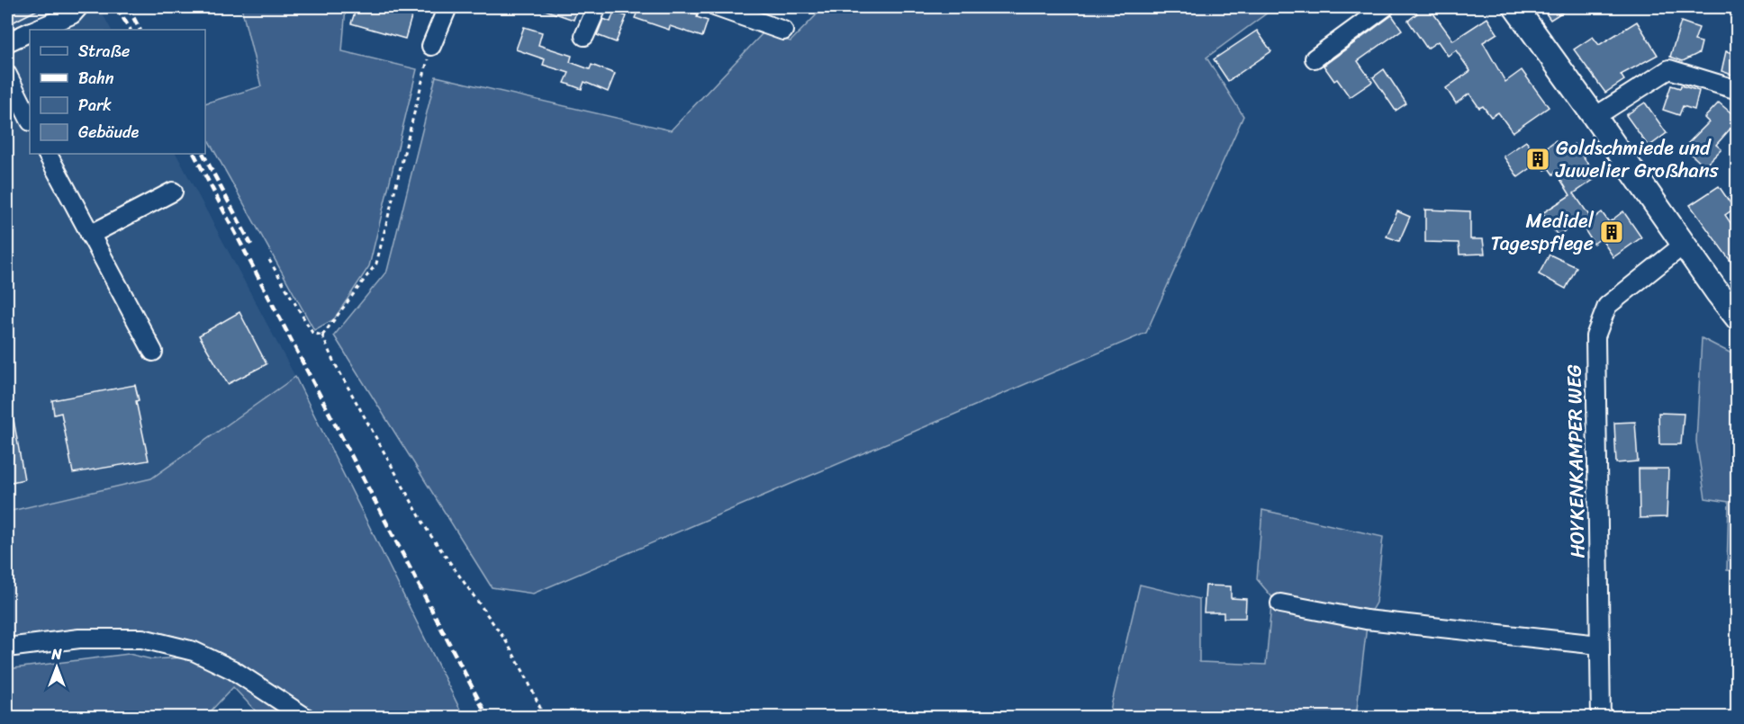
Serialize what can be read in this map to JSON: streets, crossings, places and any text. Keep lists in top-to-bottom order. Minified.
{"streets":{"street":["HOYKENKAMPER WEG"]},"places":{"building":["Goldschmiede und Juwelier Großhans","Medidel Tagespflege"]},"legend":["Straße","Bahn","Park","Gebäude"],"north":"top"}
